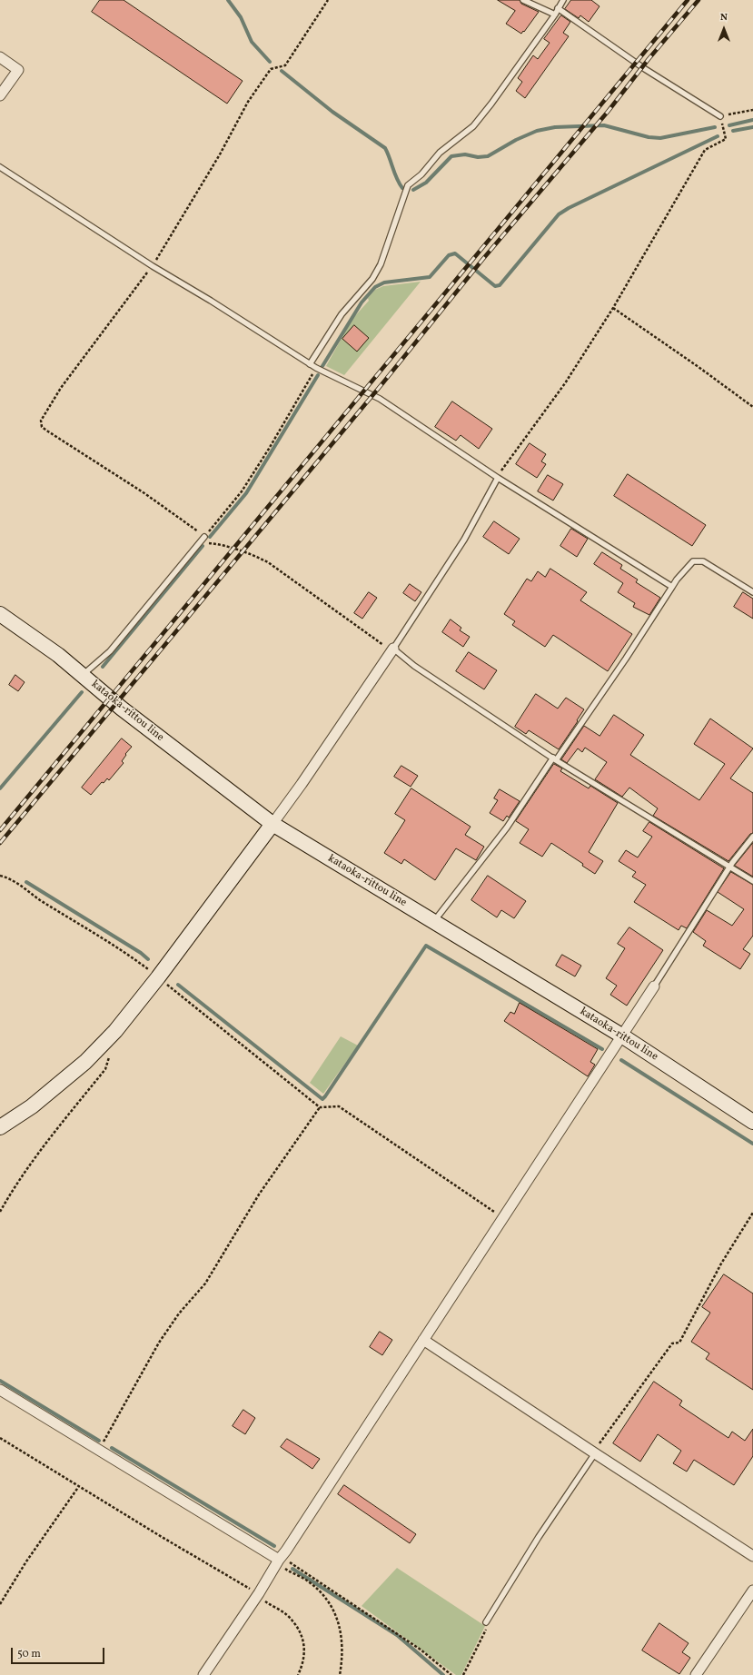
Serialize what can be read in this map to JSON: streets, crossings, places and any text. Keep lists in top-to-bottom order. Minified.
{"streets":{"main road":["kataoka-rittou line"]},"scale_bar":"50 m","north":"top"}
